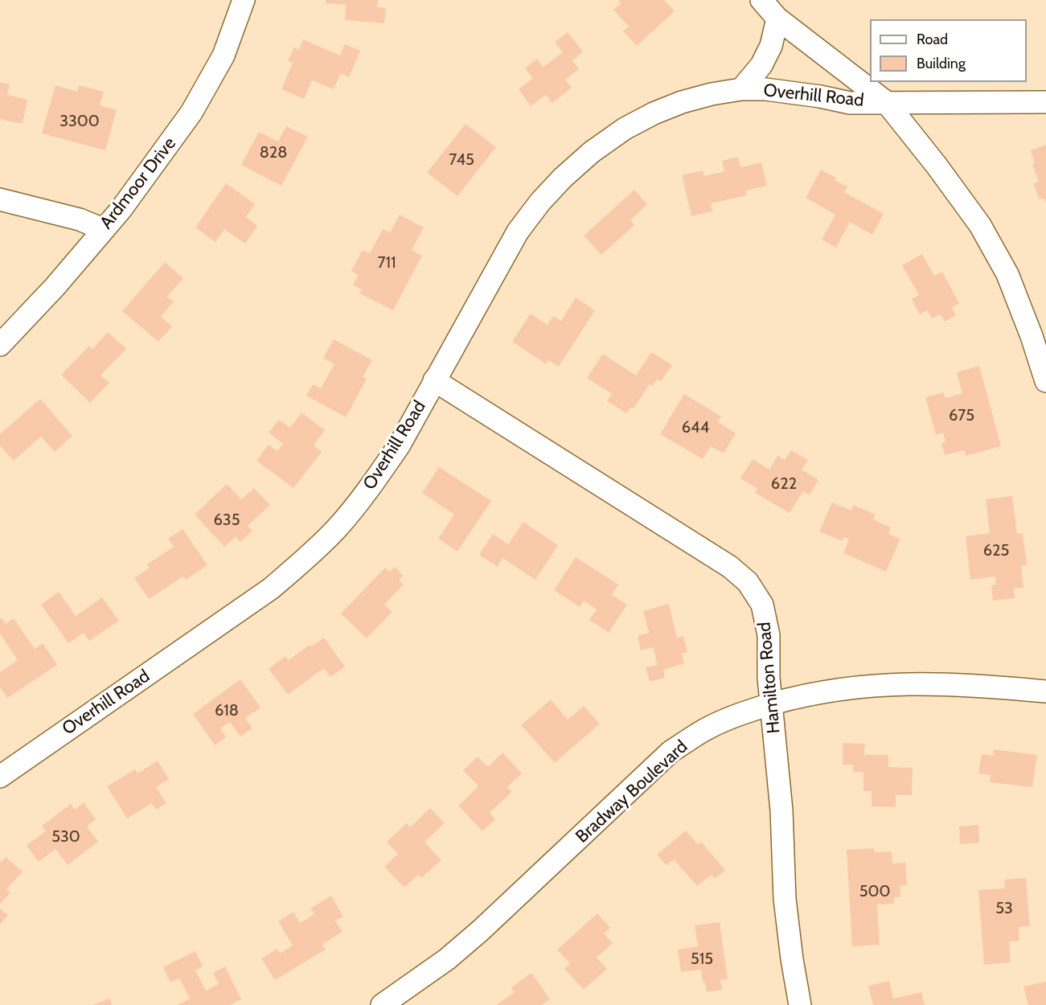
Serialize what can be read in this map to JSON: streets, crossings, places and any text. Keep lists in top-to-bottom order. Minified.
{"streets":{"street":["Overhill Road","Ardmoor Drive","Hamilton Road","Bradway Boulevard"]},"crossings":[["Overhill Road","Hamilton Road"],["Hamilton Road","Bradway Boulevard"]],"house_numbers":["3300","828","745","711","675","644","622","635","625","618","530","500","53","515"],"legend":["Road","Building"]}
